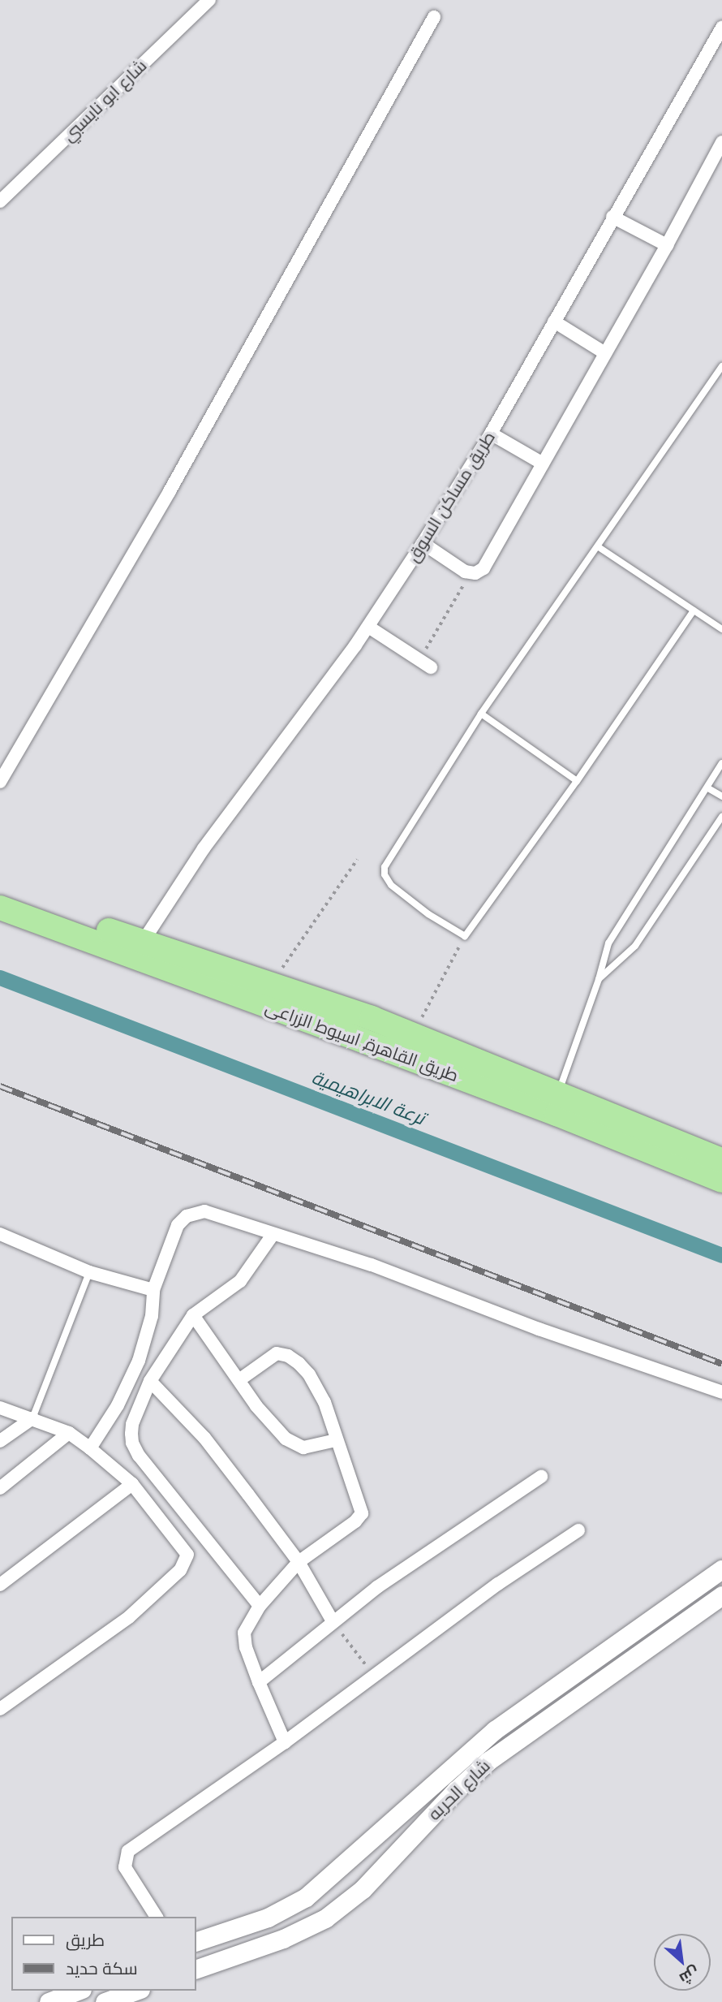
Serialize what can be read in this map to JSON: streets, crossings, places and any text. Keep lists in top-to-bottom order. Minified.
{"streets":{"highway":["طريق القاهرة, اسيوط الزراعى"],"main road":["شارع الحريه"],"street":["شارع ابو نايسبي","طريق مساكن السوق"]},"crossings":[["طريق مساكن السوق","طريق القاهرة, اسيوط الزراعى"]],"water":["ترعة الابراهيمية"],"legend":["طريق","سكة حديد"],"north":"bottom right"}
